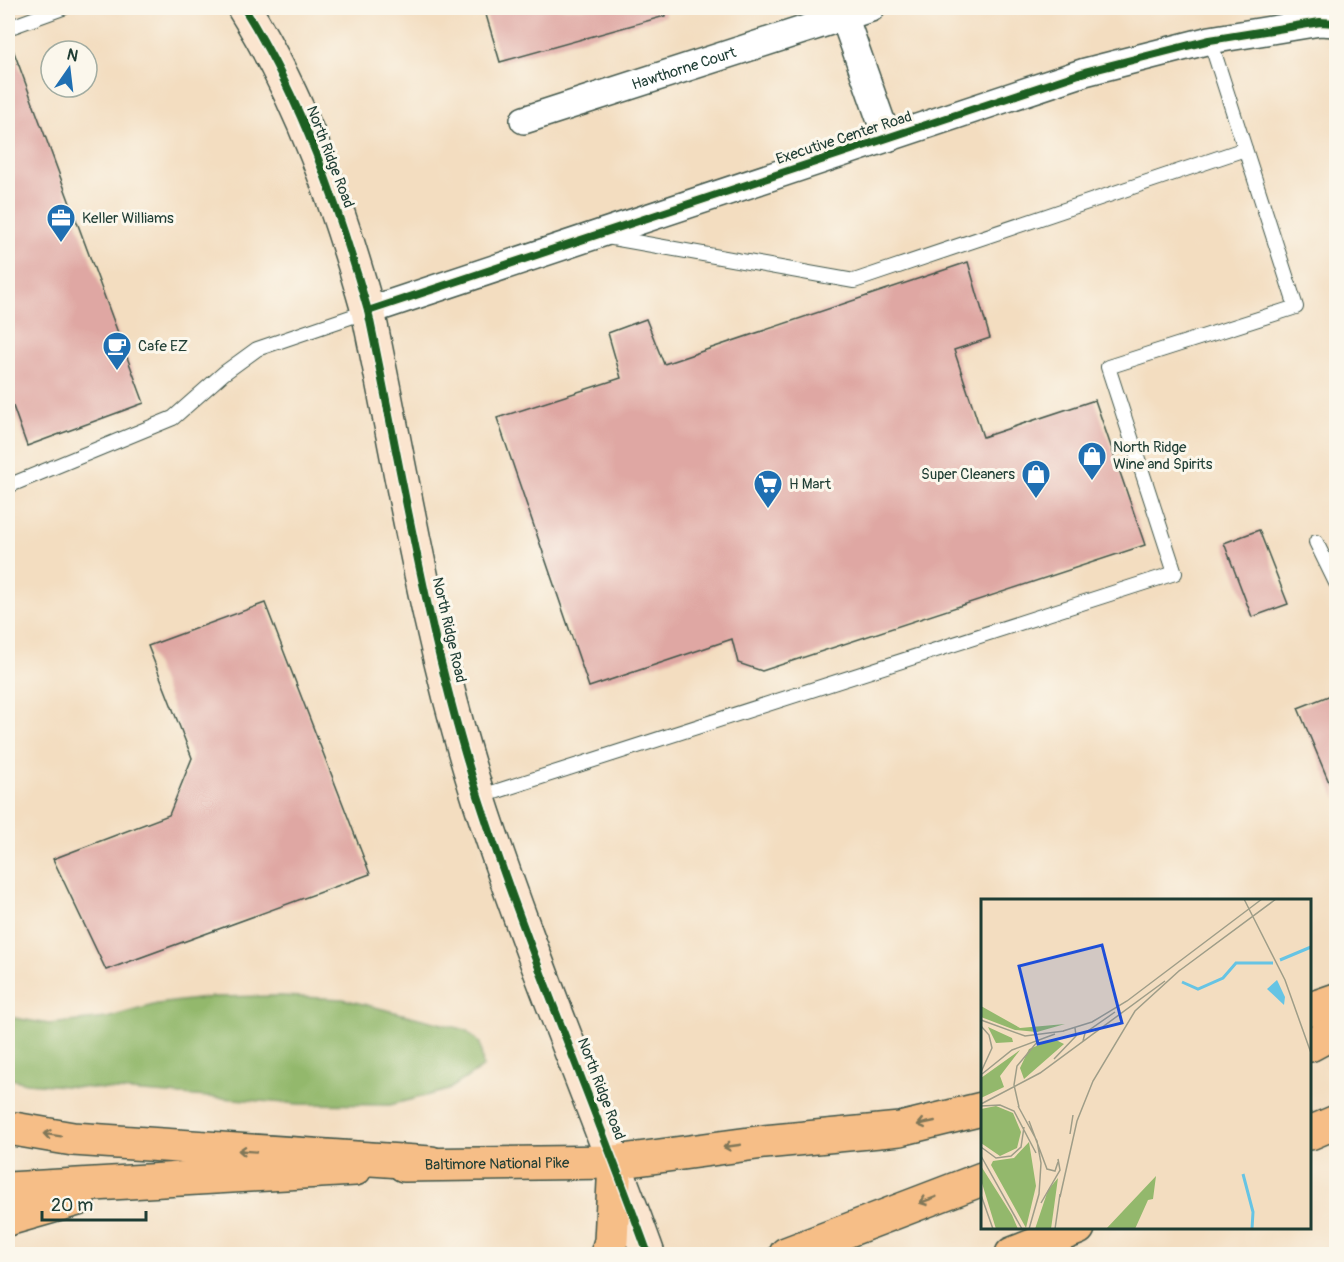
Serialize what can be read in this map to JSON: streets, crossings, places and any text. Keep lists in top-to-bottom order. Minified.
{"streets":{"main road":["Baltimore National Pike"],"street":["Hawthorne Court","Executive Center Road","North Ridge Road"]},"crossings":[["Executive Center Road","North Ridge Road"],["North Ridge Road","Baltimore National Pike"]],"places":{"office":["Keller Williams"],"cafe":["Cafe EZ"],"shop":["North Ridge Wine and Spirits","Super Cleaners"],"supermarket":["H Mart"]},"scale_bar":"20 m","north":"top"}
